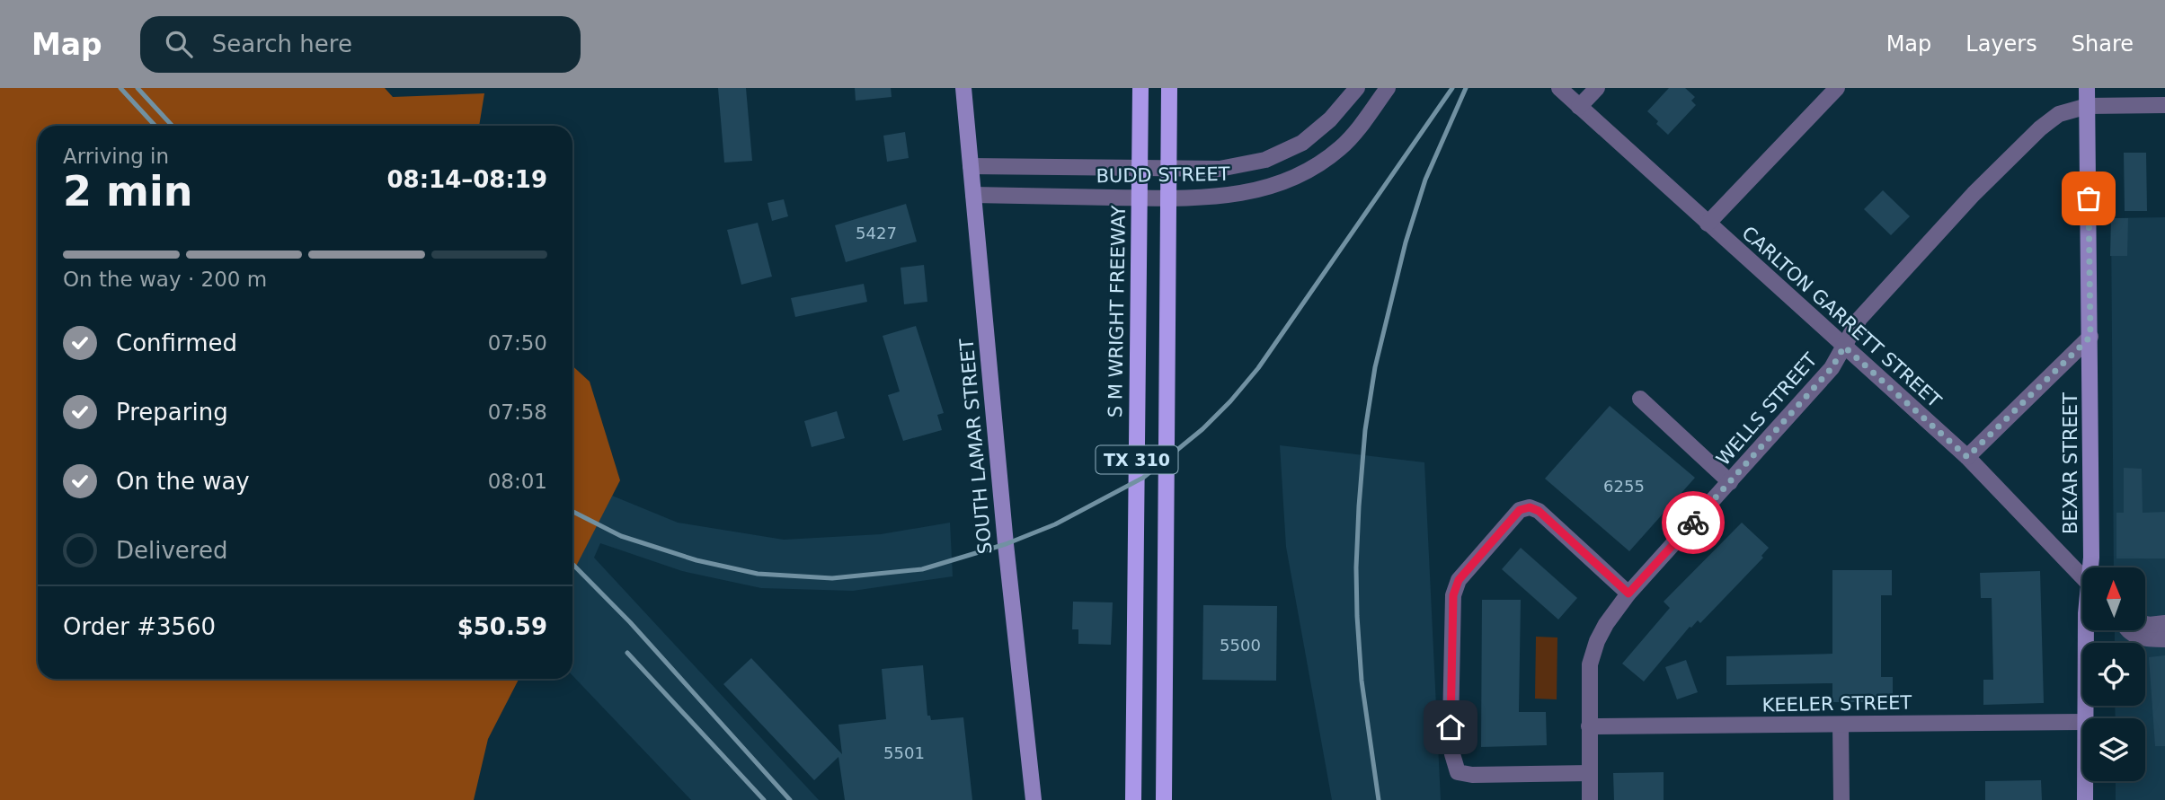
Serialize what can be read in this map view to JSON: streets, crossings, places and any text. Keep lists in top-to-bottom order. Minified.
{"streets":{"main road":["S M WRIGHT FREEWAY","TX 310"],"street":["BUDD STREET","CARLTON GARRETT STREET","WELLS STREET","SOUTH LAMAR STREET","BEXAR STREET","KEELER STREET"]},"crossings":[["BUDD STREET","SOUTH LAMAR STREET"],["CARLTON GARRETT STREET","WELLS STREET"],["WELLS STREET","BEXAR STREET"],["WELLS STREET","KEELER STREET"]],"house_numbers":["5427","6255","5500","5501"],"north":"top","page":{"header":"Map","search":"Search here","nav":["Map","Layers","Share"],"heading":["2 min","Arriving in","08:14–08:19"],"panel":["Order #3560","$50.59"],"bar":"On the way · 200 m","list":[["Confirmed","07:50"],["Preparing","07:58"],["On the way","08:01"],"Delivered"]}}
